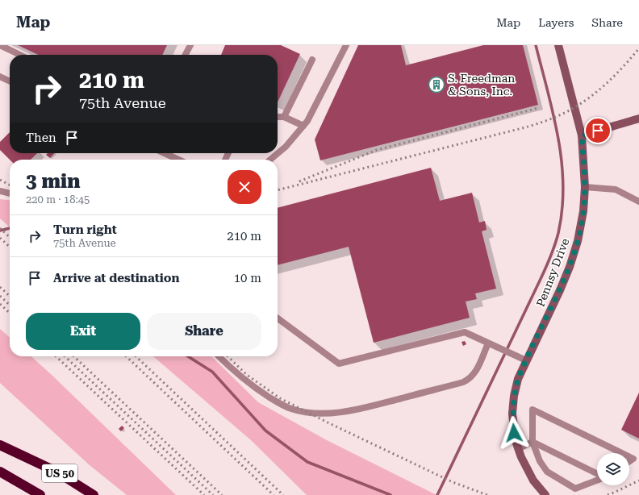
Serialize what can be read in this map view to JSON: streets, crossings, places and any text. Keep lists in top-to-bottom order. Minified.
{"streets":{"highway":["US 50"],"main road":["Pennsy Drive"]},"places":{"building":["S. Freedman & Sons, Inc."]},"page":{"header":"Map","nav":["Map","Layers","Share"],"turn":["210 m","75th Avenue"],"then":"Then","heading":["3 min","220 m · 18:45"],"list":[{"name":"Turn right","note":"75th Avenue","value":"210 m"},{"name":"Arrive at destination","value":"10 m"}],"buttons":["Exit","Share"]}}
